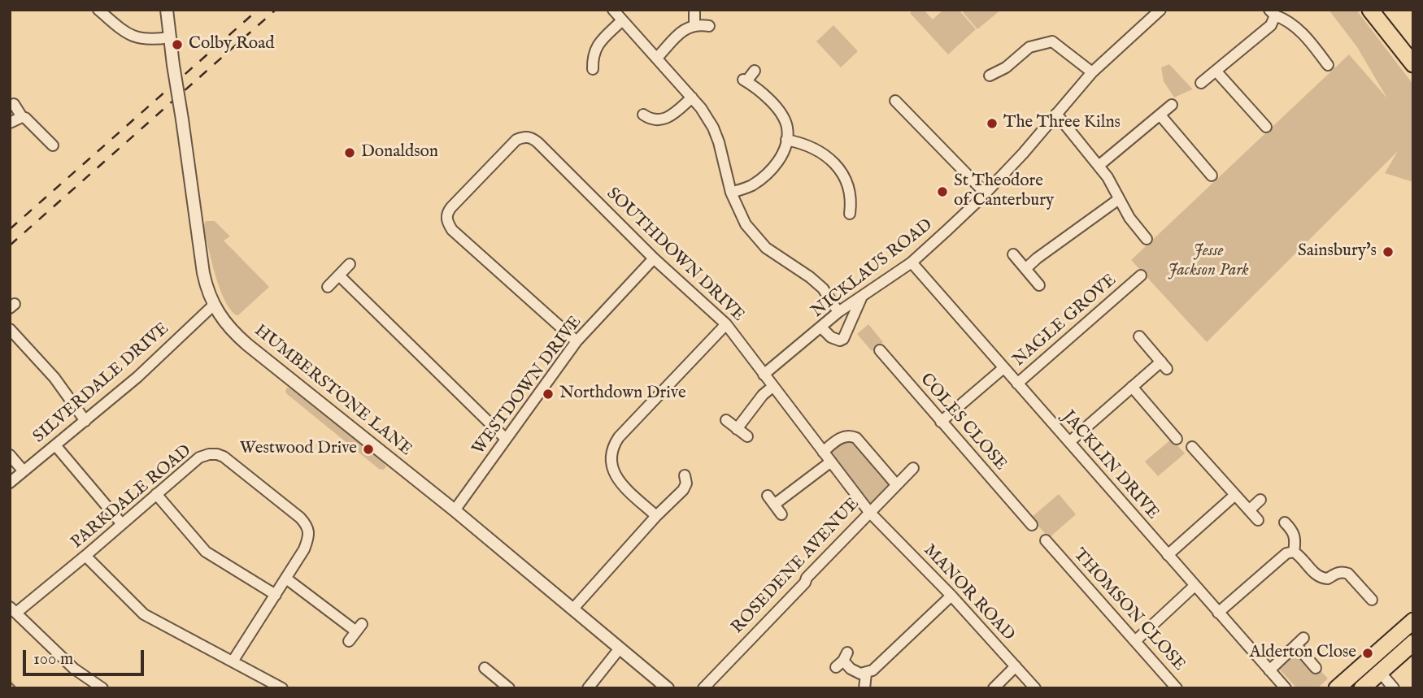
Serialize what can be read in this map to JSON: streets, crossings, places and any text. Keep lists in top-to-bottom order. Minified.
{"streets":{"street":["SOUTHDOWN DRIVE","NICKLAUS ROAD","NAGLE GROVE","SILVERDALE DRIVE","WESTDOWN DRIVE","HUMBERSTONE LANE","COLES CLOSE","JACKLIN DRIVE","PARKDALE ROAD","ROSEDENE AVENUE","MANOR ROAD","THOMSON CLOSE"]},"crossings":[["SOUTHDOWN DRIVE","NICKLAUS ROAD"],["SOUTHDOWN DRIVE","WESTDOWN DRIVE"],["SOUTHDOWN DRIVE","ROSEDENE AVENUE"],["SOUTHDOWN DRIVE","MANOR ROAD"],["NICKLAUS ROAD","JACKLIN DRIVE"],["NAGLE GROVE","JACKLIN DRIVE"],["SILVERDALE DRIVE","HUMBERSTONE LANE"],["WESTDOWN DRIVE","HUMBERSTONE LANE"]],"parks":["Jesse Jackson Park"],"places":["Colby Road","The Three Kilns","Donaldson","St Theodore of Canterbury","Sainsbury's","Northdown Drive","Westwood Drive","Alderton Close"],"scale_bar":"100 m"}
